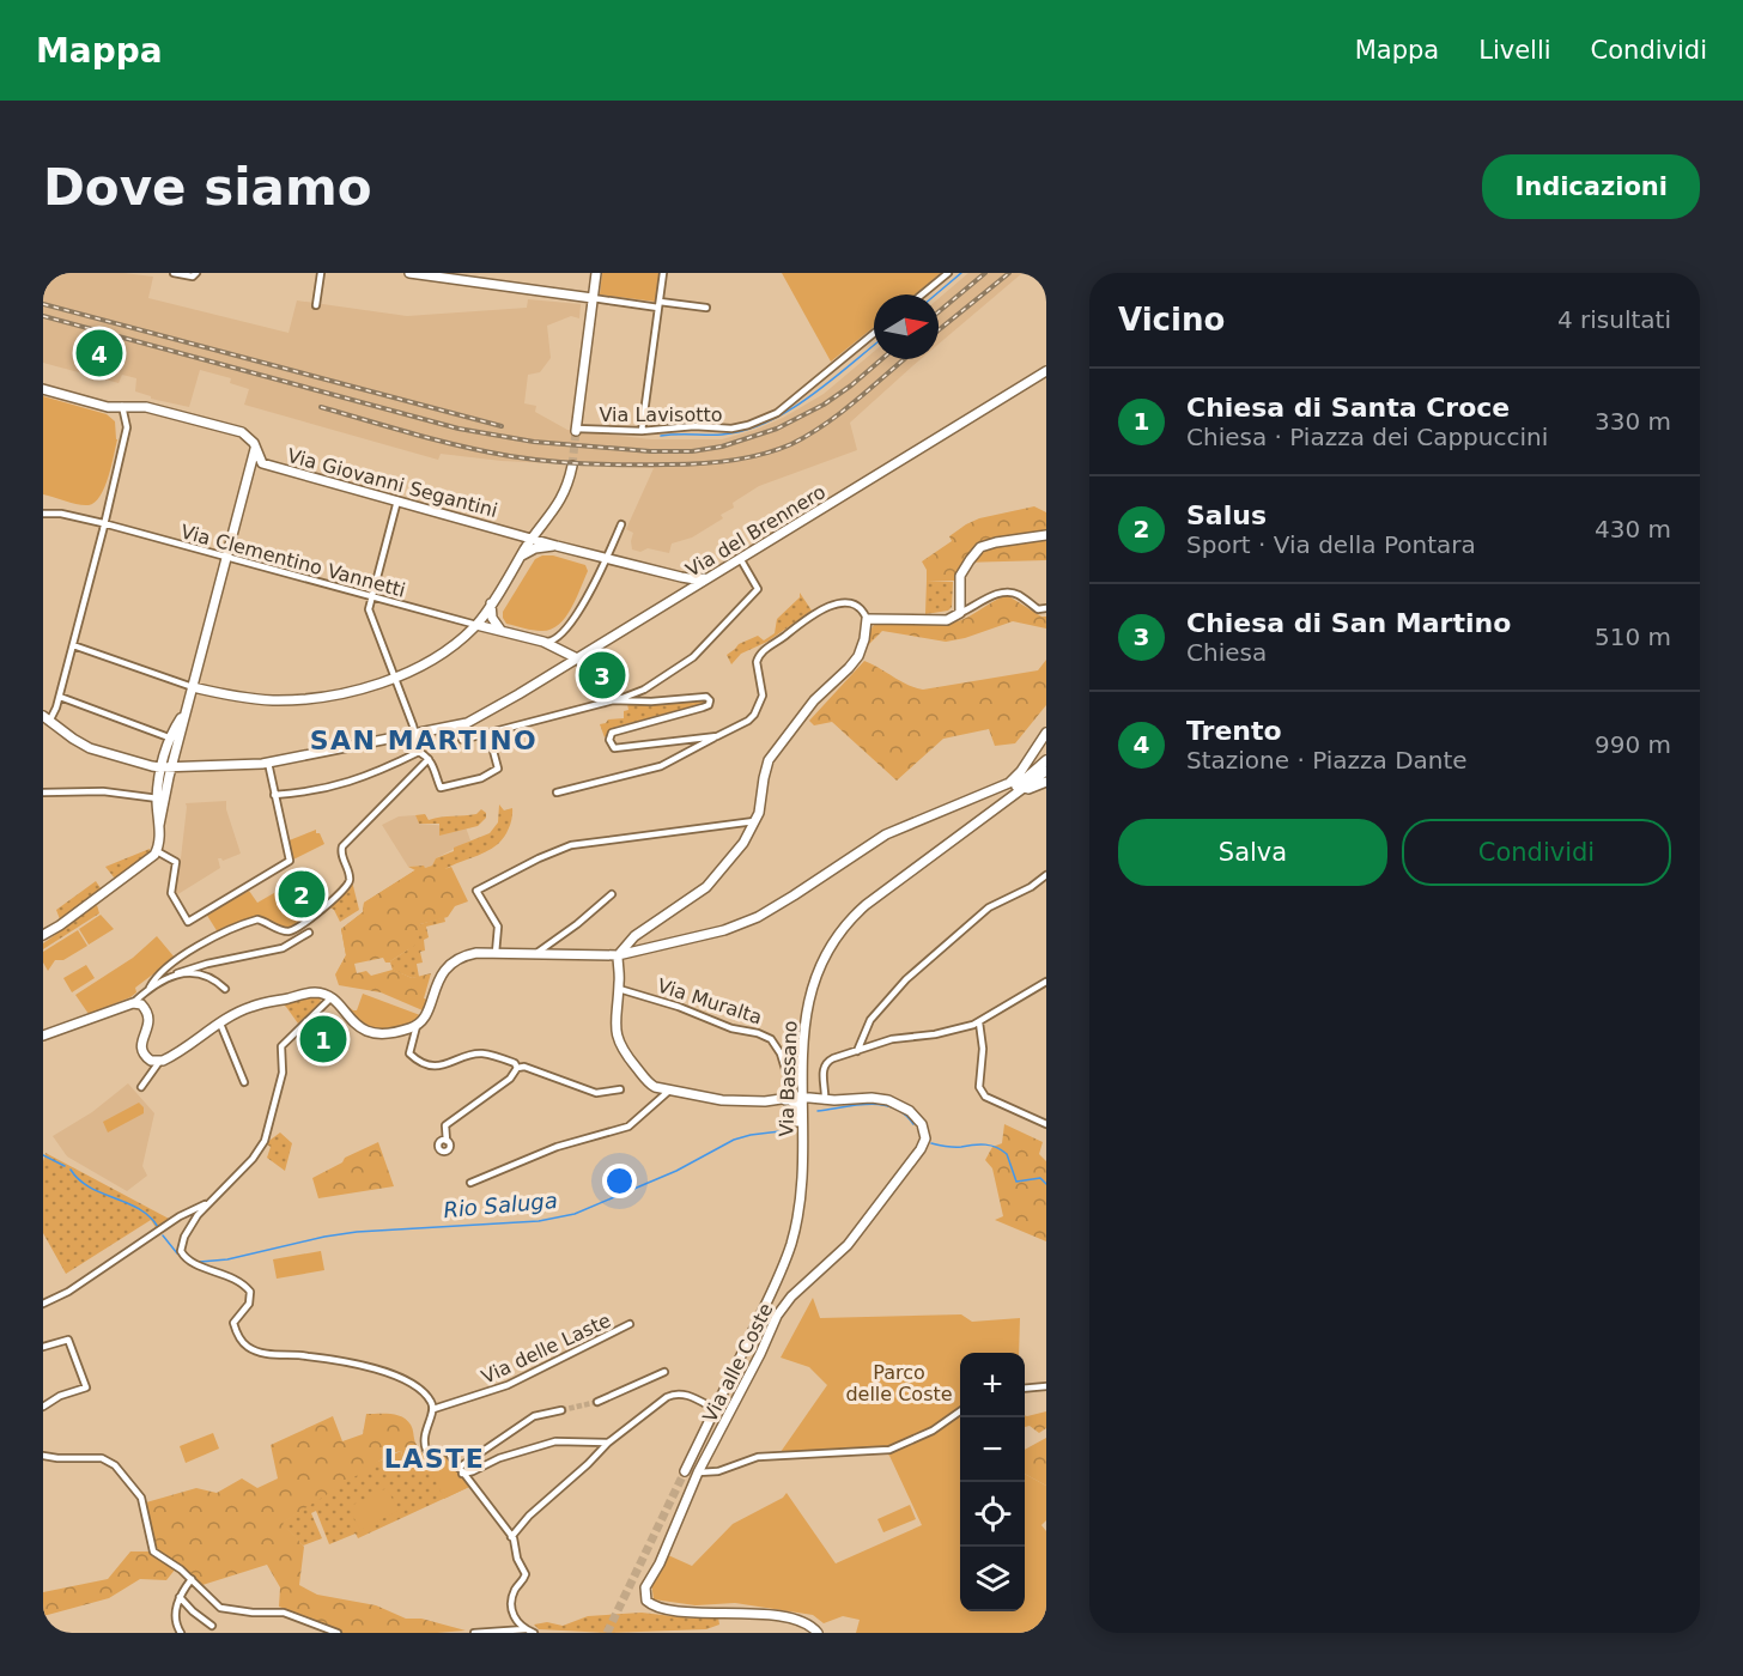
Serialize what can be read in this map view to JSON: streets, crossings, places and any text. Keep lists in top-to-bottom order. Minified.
{"streets":{"main road":["Via Giovanni Segantini","Via del Brennero","Via Bassano","Via alle Coste"],"street":["Via Lavisotto","Via Clementino Vannetti","Via Muralta","Via delle Laste"]},"crossings":[["Via Giovanni Segantini","Via del Brennero"],["Via Muralta","Via Bassano"],["Via Muralta","Via alle Coste"],["Via Bassano","Via alle Coste"]],"districts":["SAN MARTINO","LASTE"],"water":["Rio Saluga"],"parks":["Parco delle Coste"],"north":"right","page":{"header":"Mappa","nav":["Mappa","Livelli","Condividi"],"buttons":["Indicazioni",["Salva","Condividi"]],"title":"Dove siamo","heading":["Vicino","4 risultati"],"pins":["4","3","2","1"],"list":[{"mark":"1","name":"Chiesa di Santa Croce","note":"Chiesa · Piazza dei Cappuccini","value":"330 m"},{"mark":"2","name":"Salus","note":"Sport · Via della Pontara","value":"430 m"},{"mark":"3","name":"Chiesa di San Martino","note":"Chiesa","value":"510 m"},{"mark":"4","name":"Trento","note":"Stazione · Piazza Dante","value":"990 m"}],"map_buttons":["+","−"]}}
